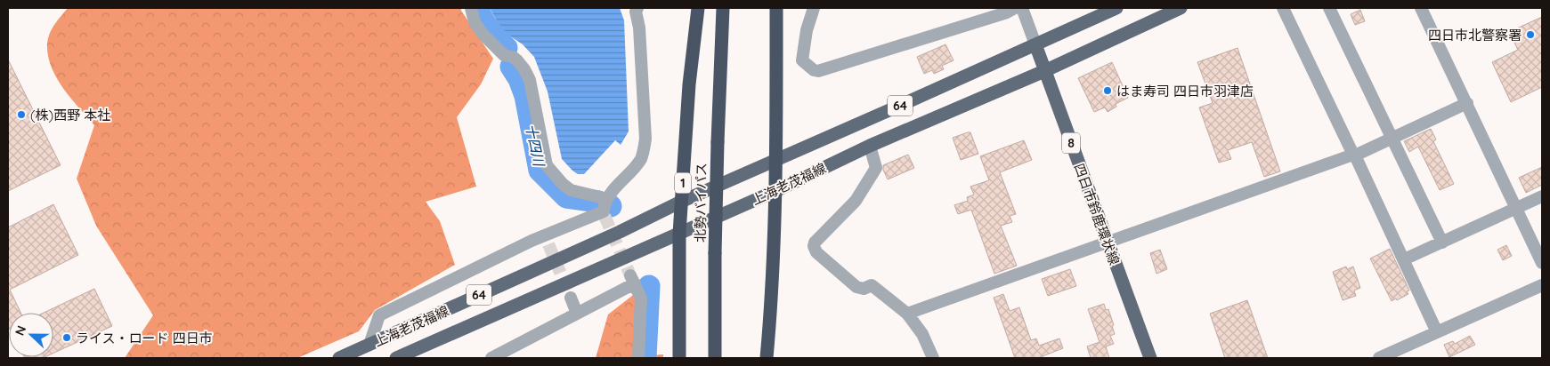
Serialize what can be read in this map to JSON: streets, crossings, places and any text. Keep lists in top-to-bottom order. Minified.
{"streets":{"highway":["1","北勢バイパス"],"main road":["64","8","上海老茂福線","四日市鈴鹿環状線"]},"crossings":[["1","上海老茂福線"],["上海老茂福線","四日市鈴鹿環状線"]],"water":["十四川"],"places":["四日市北警察署","はま寿司 四日市羽津店","(株)西野 本社","ライス・ロード 四日市"],"north":"left"}
